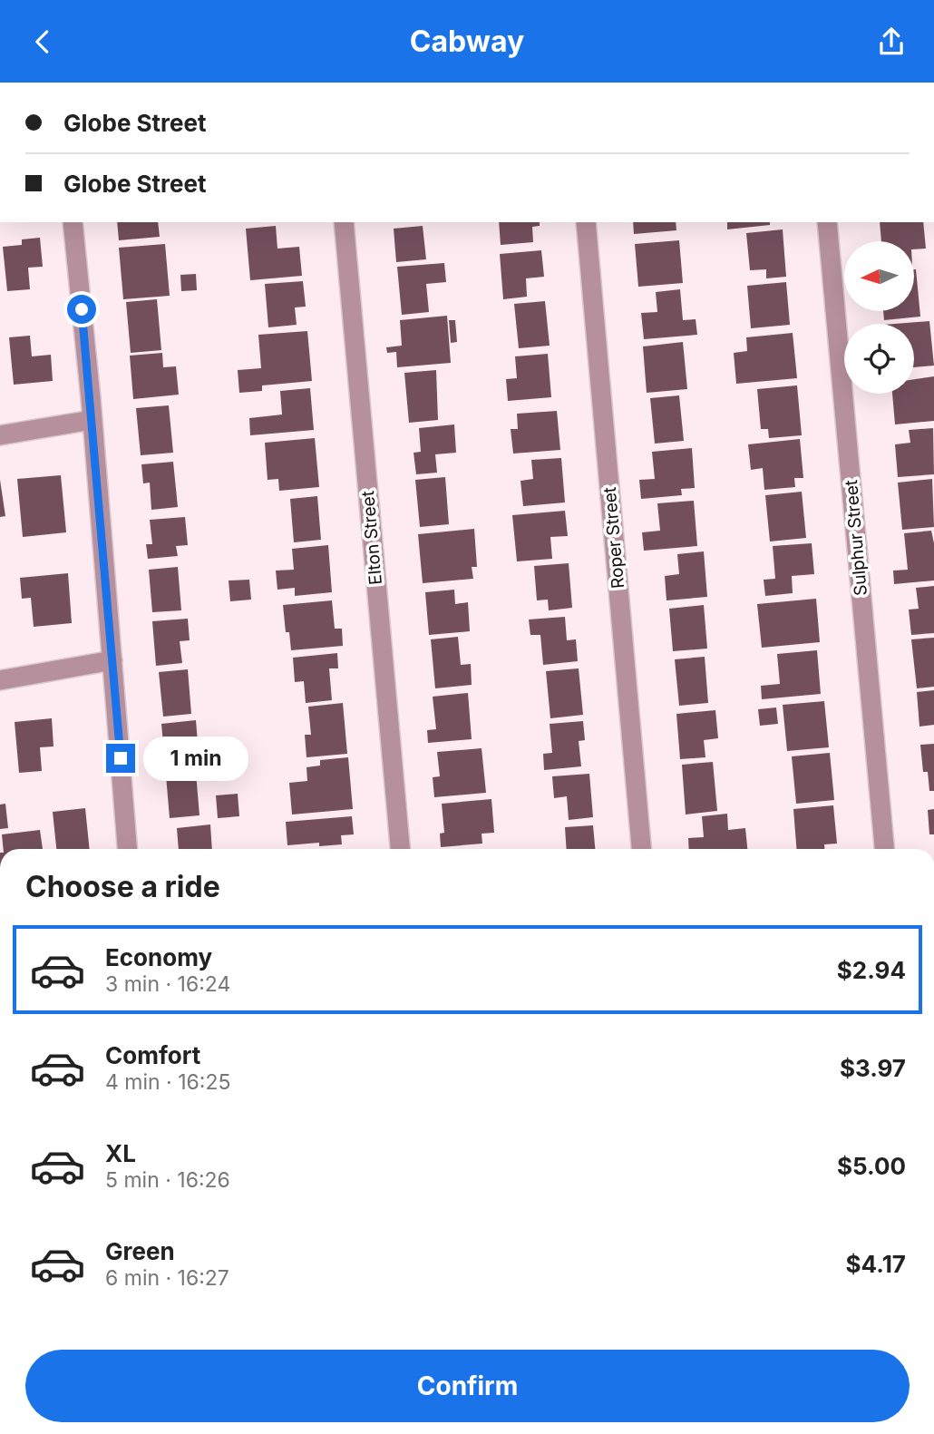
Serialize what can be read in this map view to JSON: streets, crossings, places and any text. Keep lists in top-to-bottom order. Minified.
{"streets":{"street":["Elton Street","Roper Street","Sulphur Street"]},"north":"left","page":{"header":"Cabway","banner":["Globe Street","Globe Street"],"bubble":"1 min","heading":"Choose a ride","list":[{"name":"Economy","note":"3 min · 16:24","value":"$2.94"},{"name":"Comfort","note":"4 min · 16:25","value":"$3.97"},{"name":"XL","note":"5 min · 16:26","value":"$5.00"},{"name":"Green","note":"6 min · 16:27","value":"$4.17"}],"buttons":"Confirm"}}
